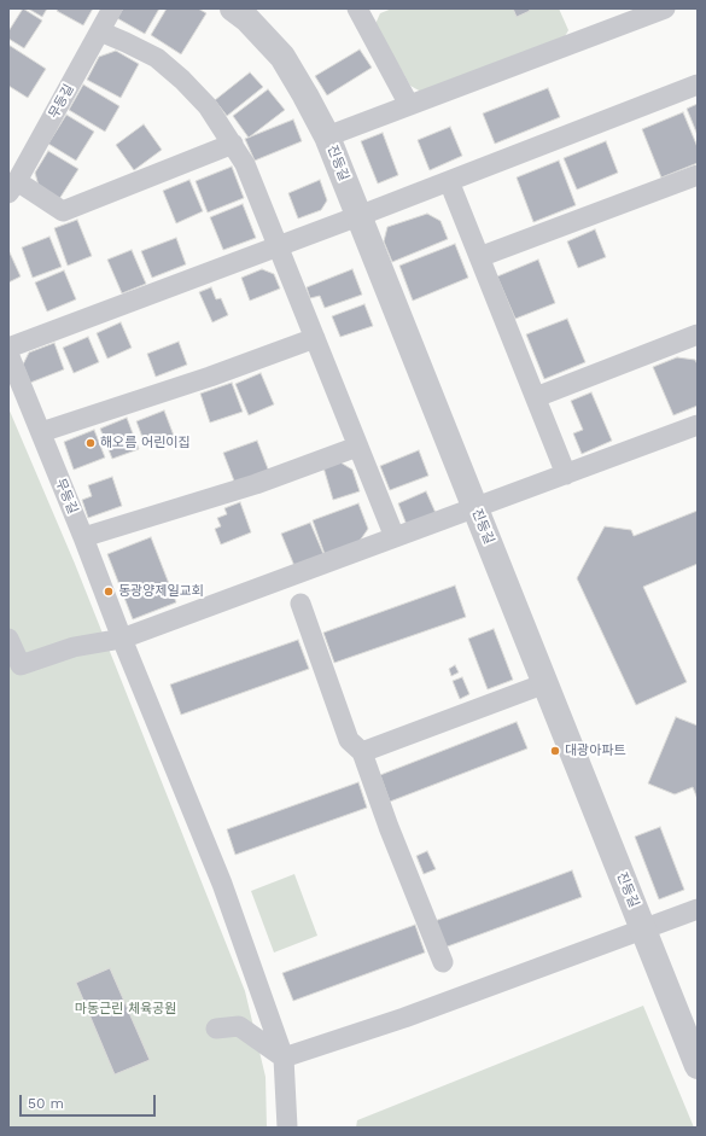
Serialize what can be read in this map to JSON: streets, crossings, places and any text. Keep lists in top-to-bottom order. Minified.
{"streets":{"street":["무등길","진등길"]},"parks":["마동근린 체육공원"],"places":["해오름 어린이집","동광양제일교회","대광아파트"],"scale_bar":"50 m"}
